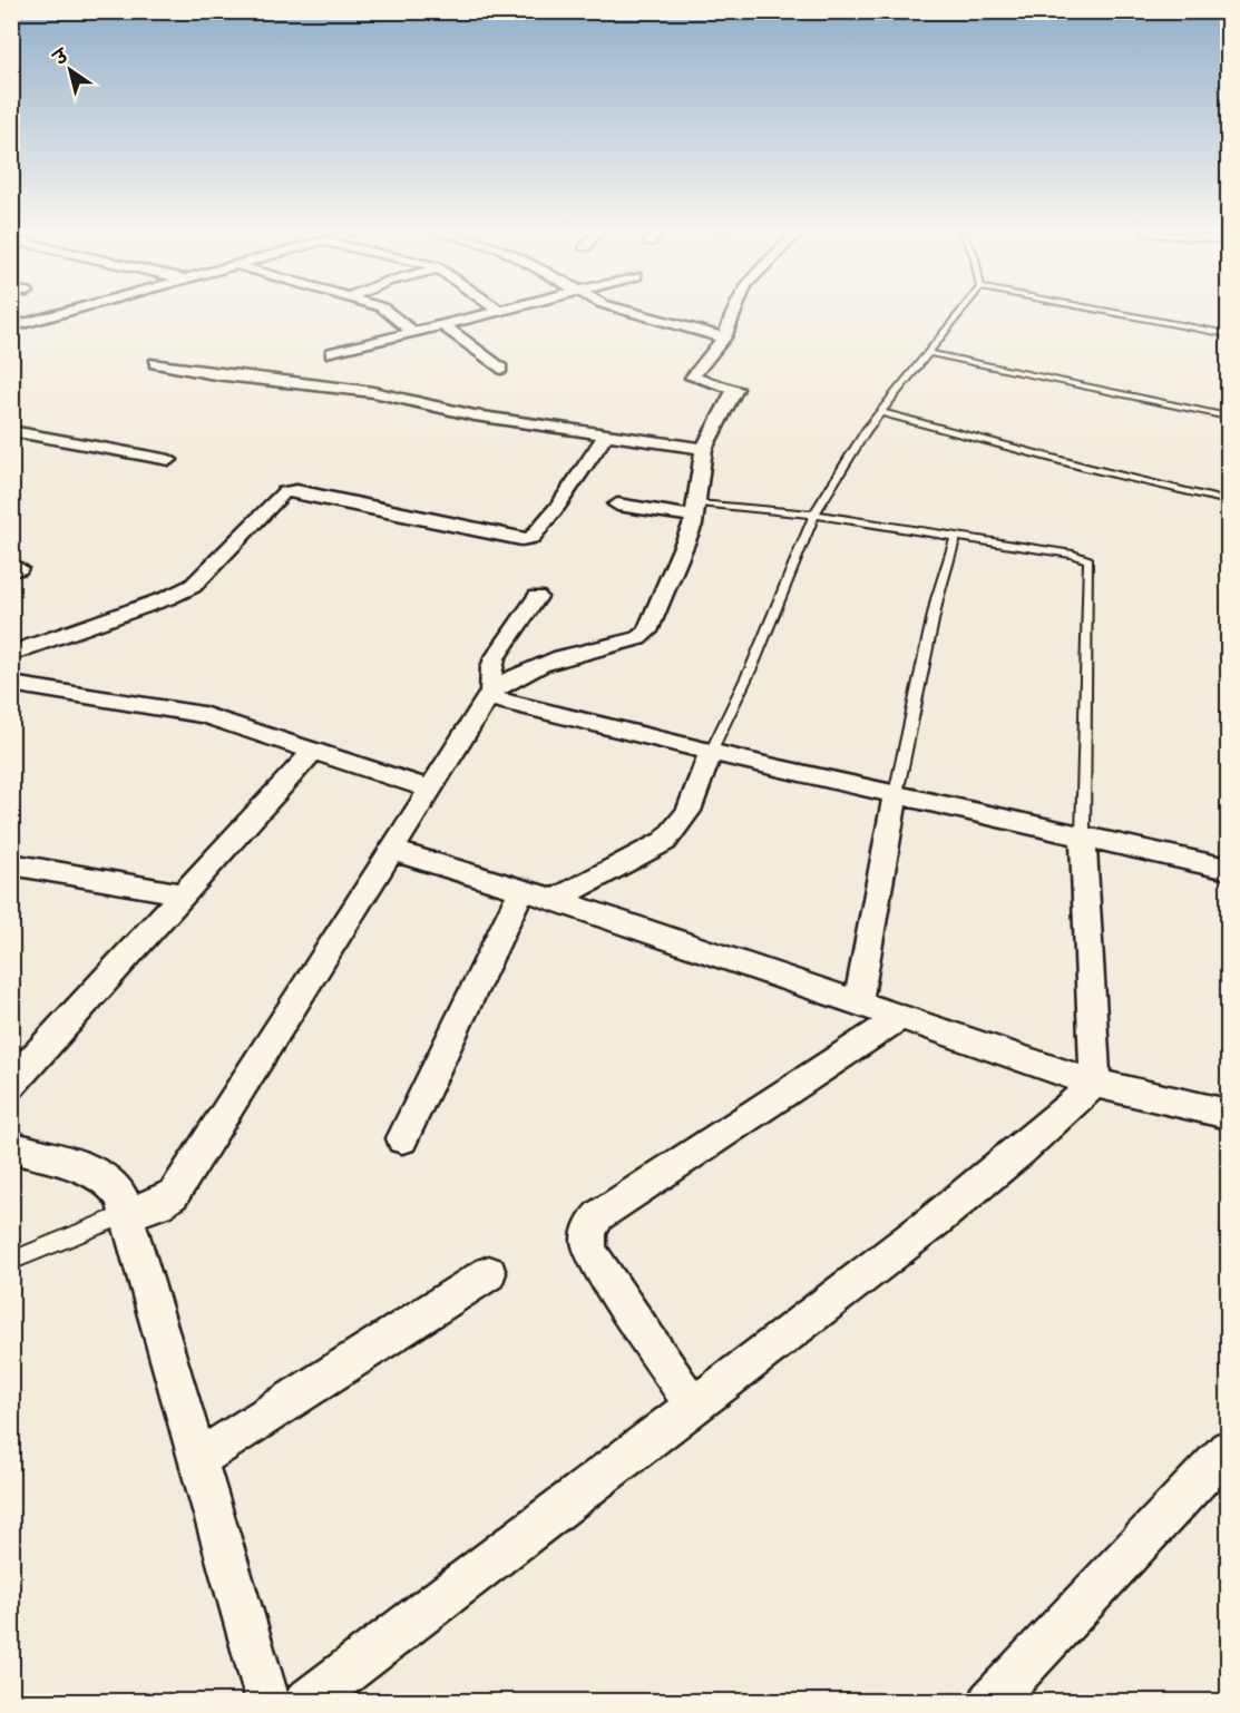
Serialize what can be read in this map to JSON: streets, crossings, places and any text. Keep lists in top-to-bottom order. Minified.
{"north":"top left"}
